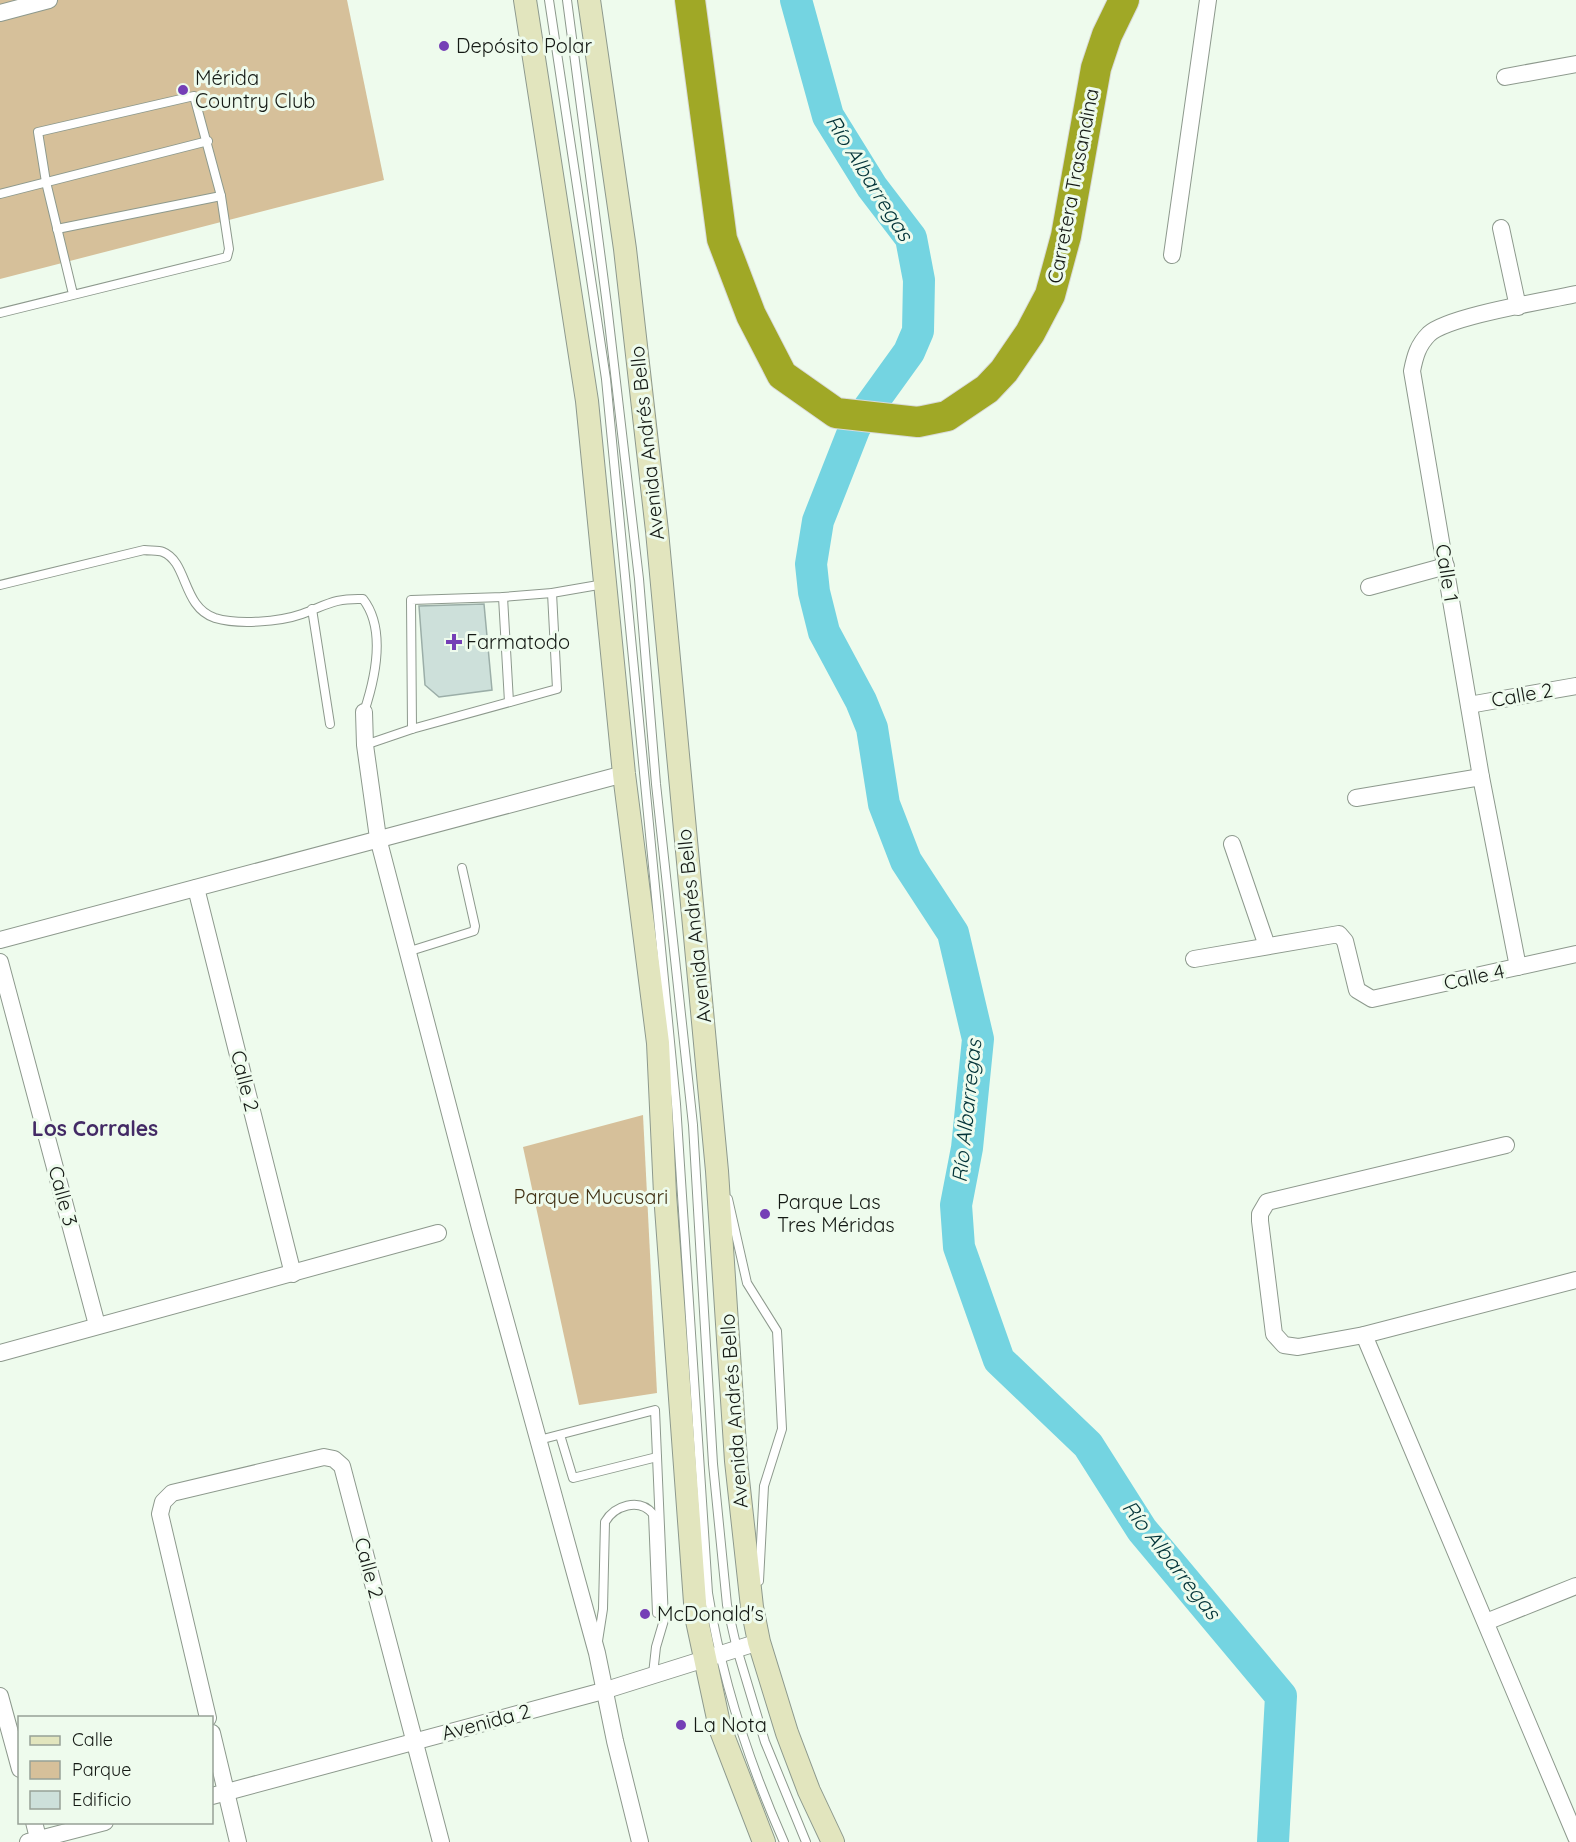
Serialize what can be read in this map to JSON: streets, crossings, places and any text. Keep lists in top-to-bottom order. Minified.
{"streets":{"highway":["Carretera Trasandina"],"street":["Avenida Andrés Bello","Calle 1","Calle 2","Calle 4","Calle 3","Avenida 2"]},"crossings":[["Avenida Andrés Bello","Avenida 2"],["Calle 1","Calle 2"],["Calle 1","Calle 4"],["Calle 2","Avenida 2"]],"districts":["Los Corrales"],"water":["Río Albarregas"],"parks":["Parque Mucusari"],"places":{"other":["Depósito Polar","Mérida Country Club","Parque Las Tres Méridas","McDonald's","La Nota"],"health":["Farmatodo"]},"legend":["Calle","Parque","Edificio"]}
